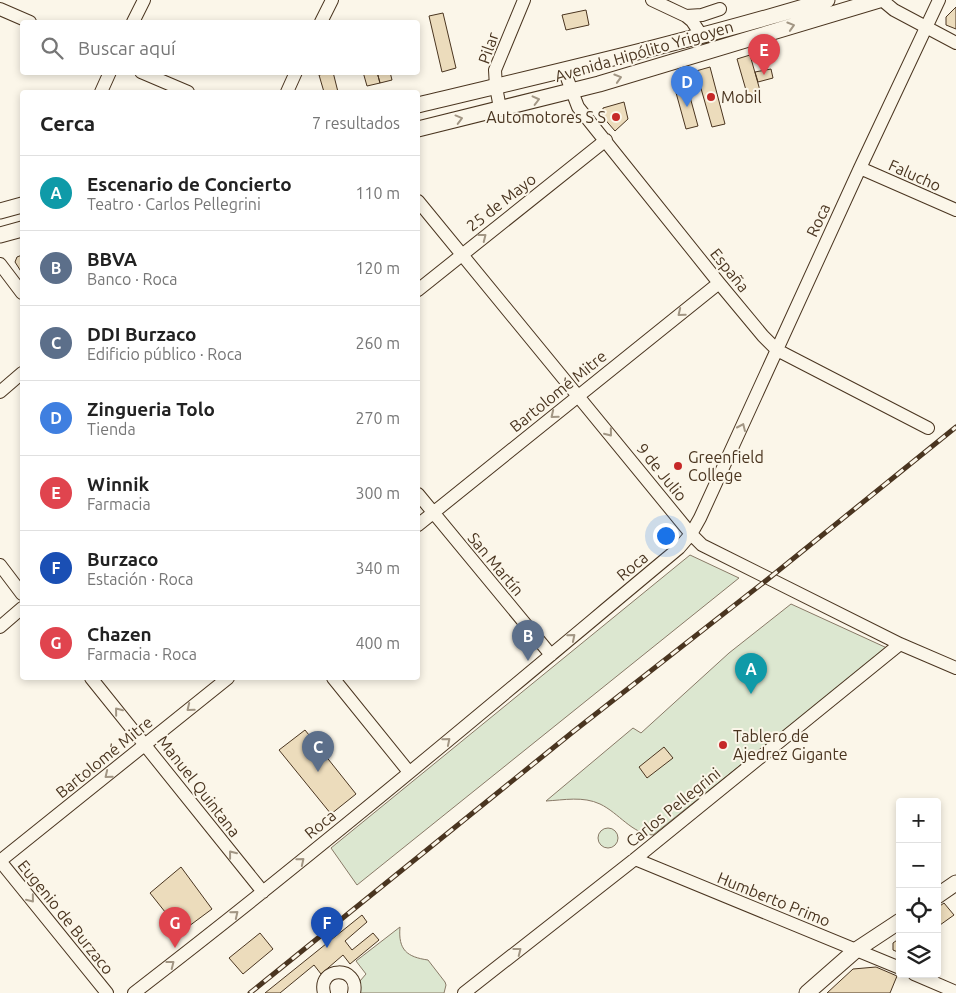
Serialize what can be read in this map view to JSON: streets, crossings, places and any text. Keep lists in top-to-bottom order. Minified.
{"streets":{"main road":["Avenida Hipólito Yrigoyen"],"street":["Pilar","Falucho","25 de Mayo","Roca","España","Bartolomé Mitre","9 de Julio","San Martín","Manuel Quintana","Carlos Pellegrini","Humberto Primo","Eugenio de Burzaco"]},"crossings":[["Pilar","Avenida Hipólito Yrigoyen"],["Avenida Hipólito Yrigoyen","España"],["Falucho","Roca"],["25 de Mayo","España"],["25 de Mayo","9 de Julio"],["Roca","España"],["Roca","9 de Julio"],["Roca","San Martín"],["Roca","Manuel Quintana"],["España","Bartolomé Mitre"],["Bartolomé Mitre","9 de Julio"],["Bartolomé Mitre","San Martín"],["Bartolomé Mitre","Manuel Quintana"],["Bartolomé Mitre","Eugenio de Burzaco"],["9 de Julio","Carlos Pellegrini"],["Carlos Pellegrini","Humberto Primo"]],"one_way":["25 de Mayo","Roca","Bartolomé Mitre","Manuel Quintana","Carlos Pellegrini","Eugenio de Burzaco"],"places":["Mobil","Automotores S S","Greenfield College","Tablero de Ajedrez Gigante"],"page":{"search":"Buscar aquí","pins":["E","D","B","A","C","F","G"],"heading":["Cerca","7 resultados"],"list":[{"mark":"A","name":"Escenario de Concierto","note":"Teatro · Carlos Pellegrini","value":"110 m"},{"mark":"B","name":"BBVA","note":"Banco · Roca","value":"120 m"},{"mark":"C","name":"DDI Burzaco","note":"Edificio público · Roca","value":"260 m"},{"mark":"D","name":"Zingueria Tolo","note":"Tienda","value":"270 m"},{"mark":"E","name":"Winnik","note":"Farmacia","value":"300 m"},{"mark":"F","name":"Burzaco","note":"Estación · Roca","value":"340 m"},{"mark":"G","name":"Chazen","note":"Farmacia · Roca","value":"400 m"}],"map_buttons":["+","−"]}}
